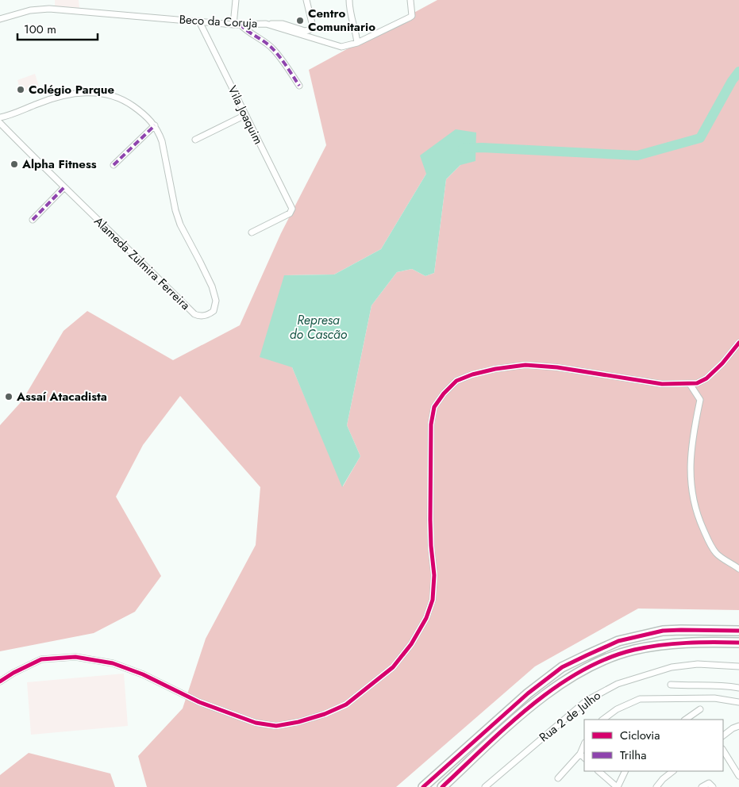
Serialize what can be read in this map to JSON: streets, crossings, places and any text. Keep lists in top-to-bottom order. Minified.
{"streets":{"street":["Beco da Coruja","Vila Joaquim","Alameda Zulmira Ferreira","Rua 2 de Julho"]},"crossings":[["Beco da Coruja","Vila Joaquim"]],"water":["Represa do Cascão"],"places":["Centro Comunitario","Colégio Parque","Alpha Fitness","Assaí Atacadista"],"legend":["Ciclovia","Trilha"],"scale_bar":"100 m"}
